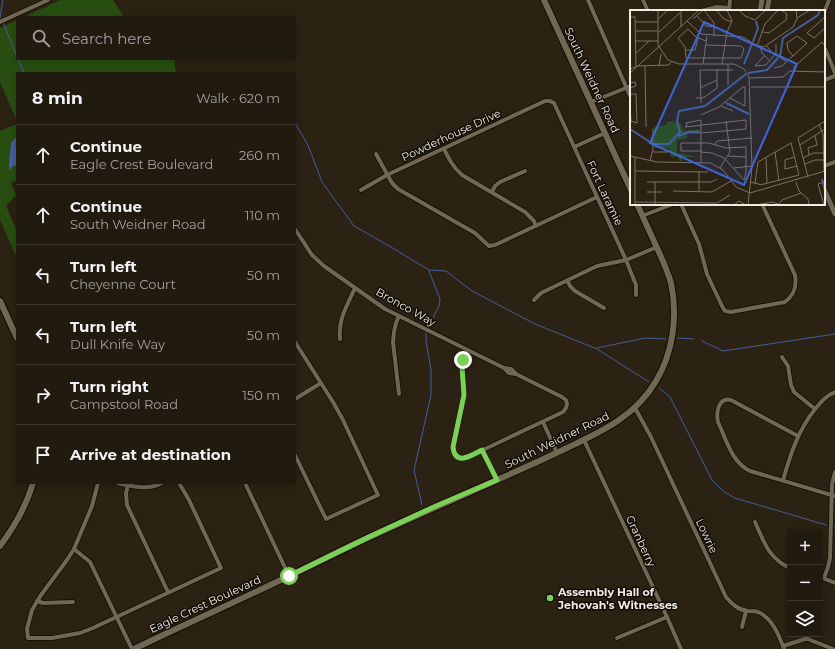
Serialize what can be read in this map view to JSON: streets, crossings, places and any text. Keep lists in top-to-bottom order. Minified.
{"streets":{"main road":["South Weidner Road","Eagle Crest Boulevard"],"street":["Powderhouse Drive","Fort Laramie","Bronco Way","Lowrie","Granberry"]},"crossings":[["South Weidner Road","Lowrie"],["South Weidner Road","Granberry"],["South Weidner Road","Eagle Crest Boulevard"],["Powderhouse Drive","Fort Laramie"]],"places":["Assembly Hall of Jehovah's Witnesses"],"page":{"search":"Search here","heading":["8 min","Walk · 620 m"],"list":[["Continue","Eagle Crest Boulevard","260 m"],["Continue","South Weidner Road","110 m"],["Turn left","Cheyenne Court","50 m"],["Turn left","Dull Knife Way","50 m"],["Turn right","Campstool Road","150 m"],"Arrive at destination"],"map_buttons":["+","−"]}}
